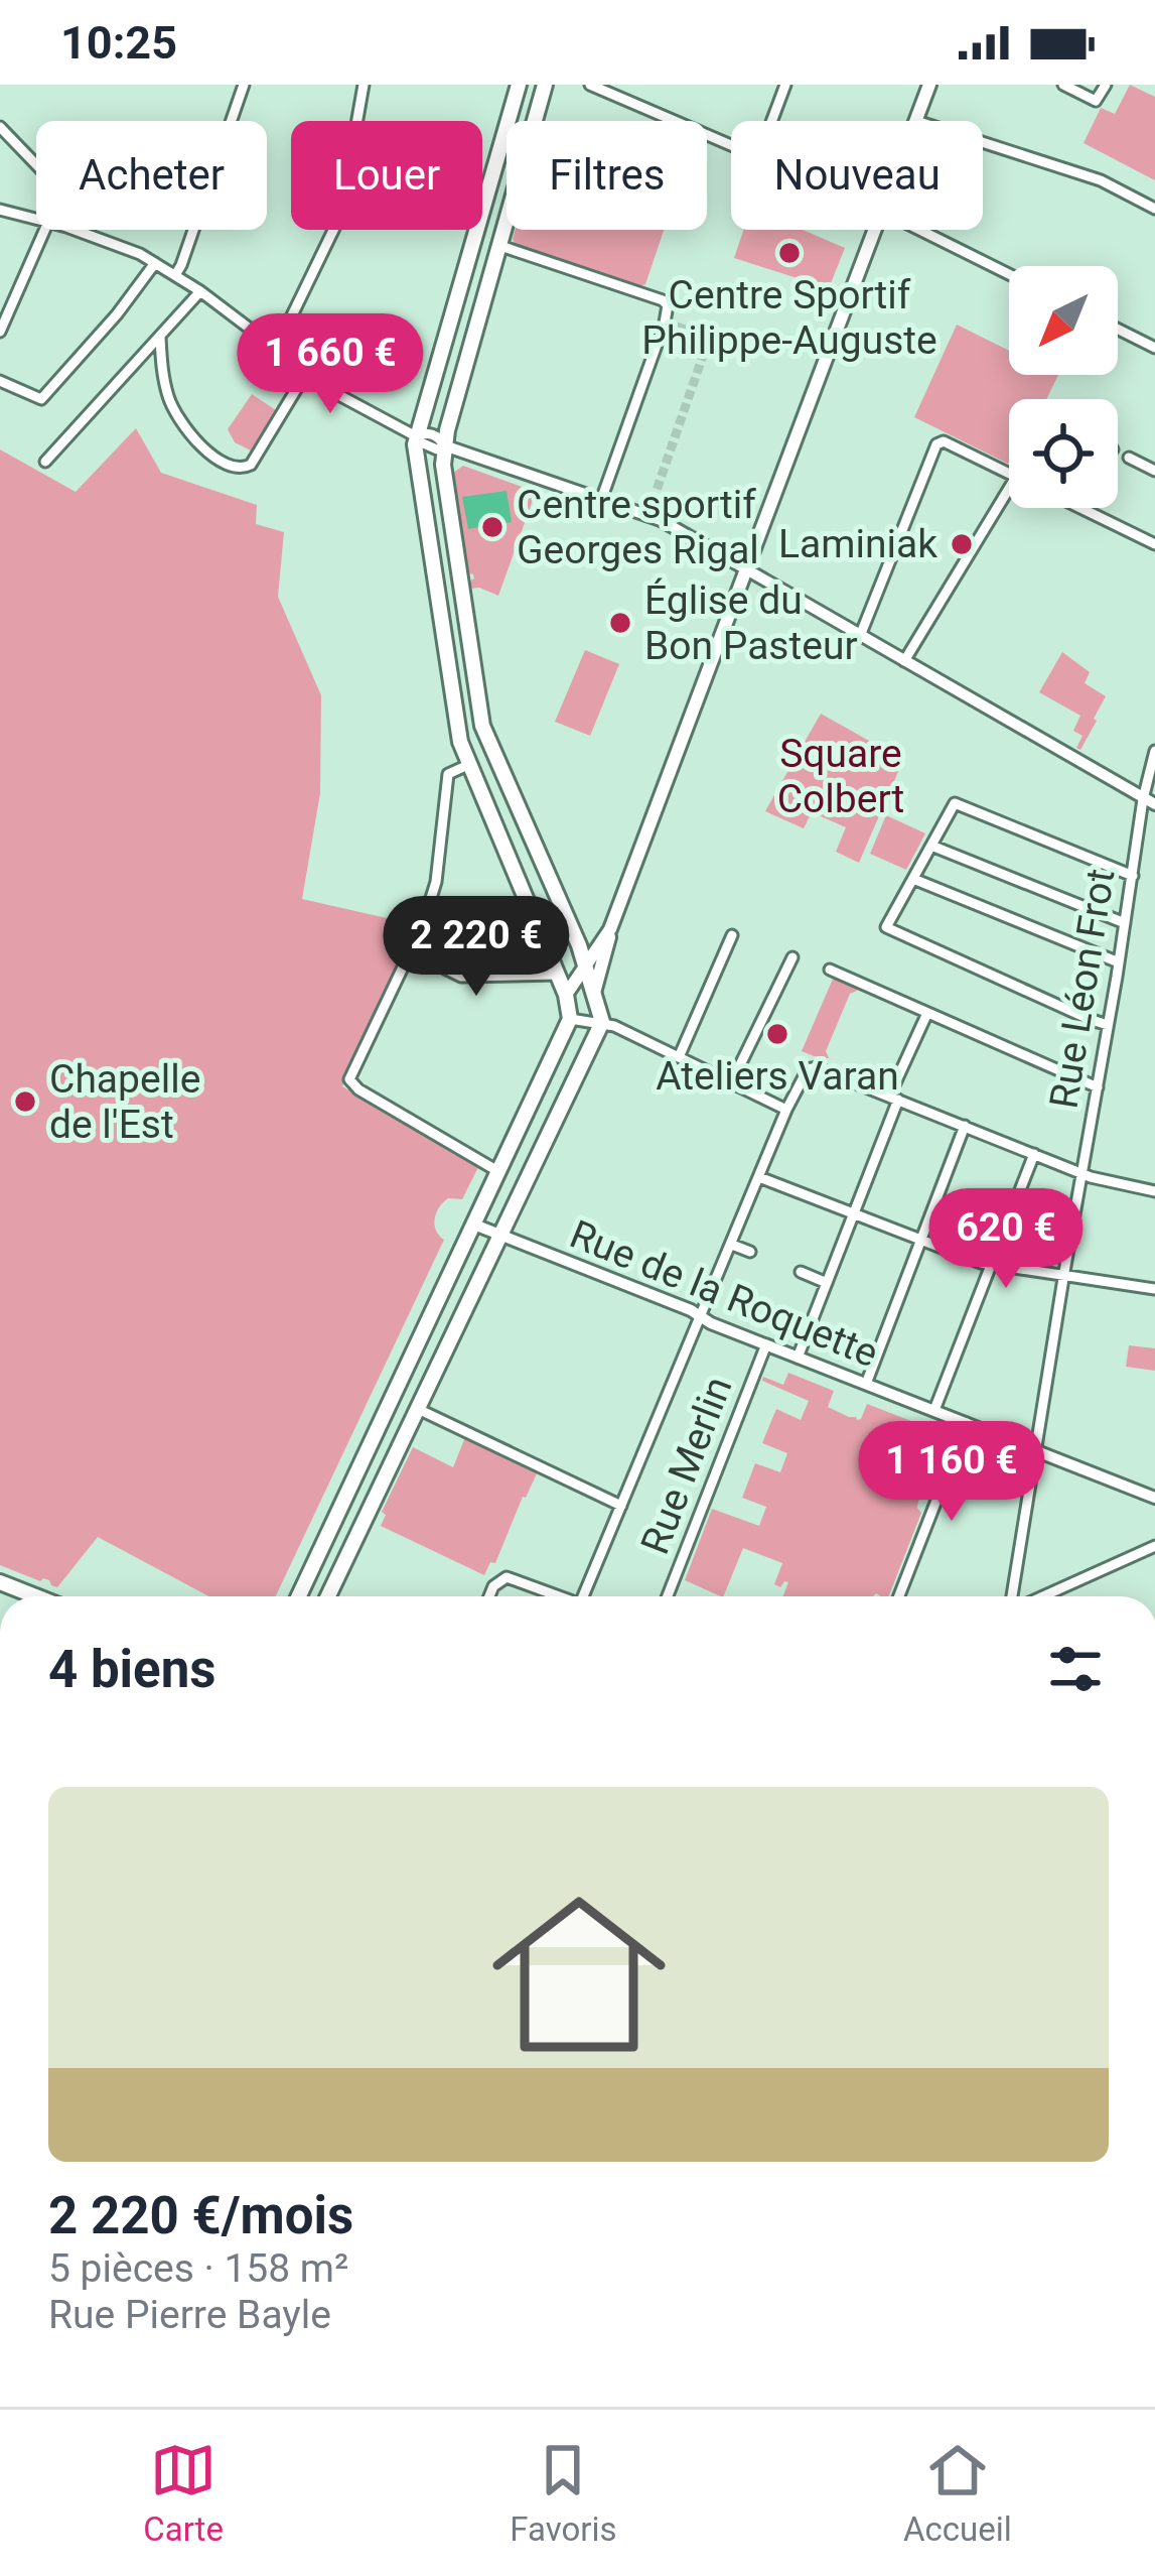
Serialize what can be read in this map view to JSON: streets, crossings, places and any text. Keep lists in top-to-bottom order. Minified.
{"streets":{"street":["Rue Léon Frot","Rue de la Roquette","Rue Merlin"]},"crossings":[["Rue Léon Frot","Rue de la Roquette"],["Rue de la Roquette","Rue Merlin"]],"parks":["Square Colbert"],"places":["Centre Sportif Philippe-Auguste","Centre sportif Georges Rigal","Laminiak","Église du Bon Pasteur","Ateliers Varan","Chapelle de l'Est"],"north":"bottom left","page":{"status":"10:25","chip":["Acheter","Louer","Filtres","Nouveau"],"price":["1 660 €","2 220 €","620 €","1 160 €"],"heading":"4 biens","list":[{"name":"2 220 €/mois","note":"5 pièces · 158 m² · Rue Pierre Bayle"}],"tabs":["Carte","Favoris","Accueil"]}}
